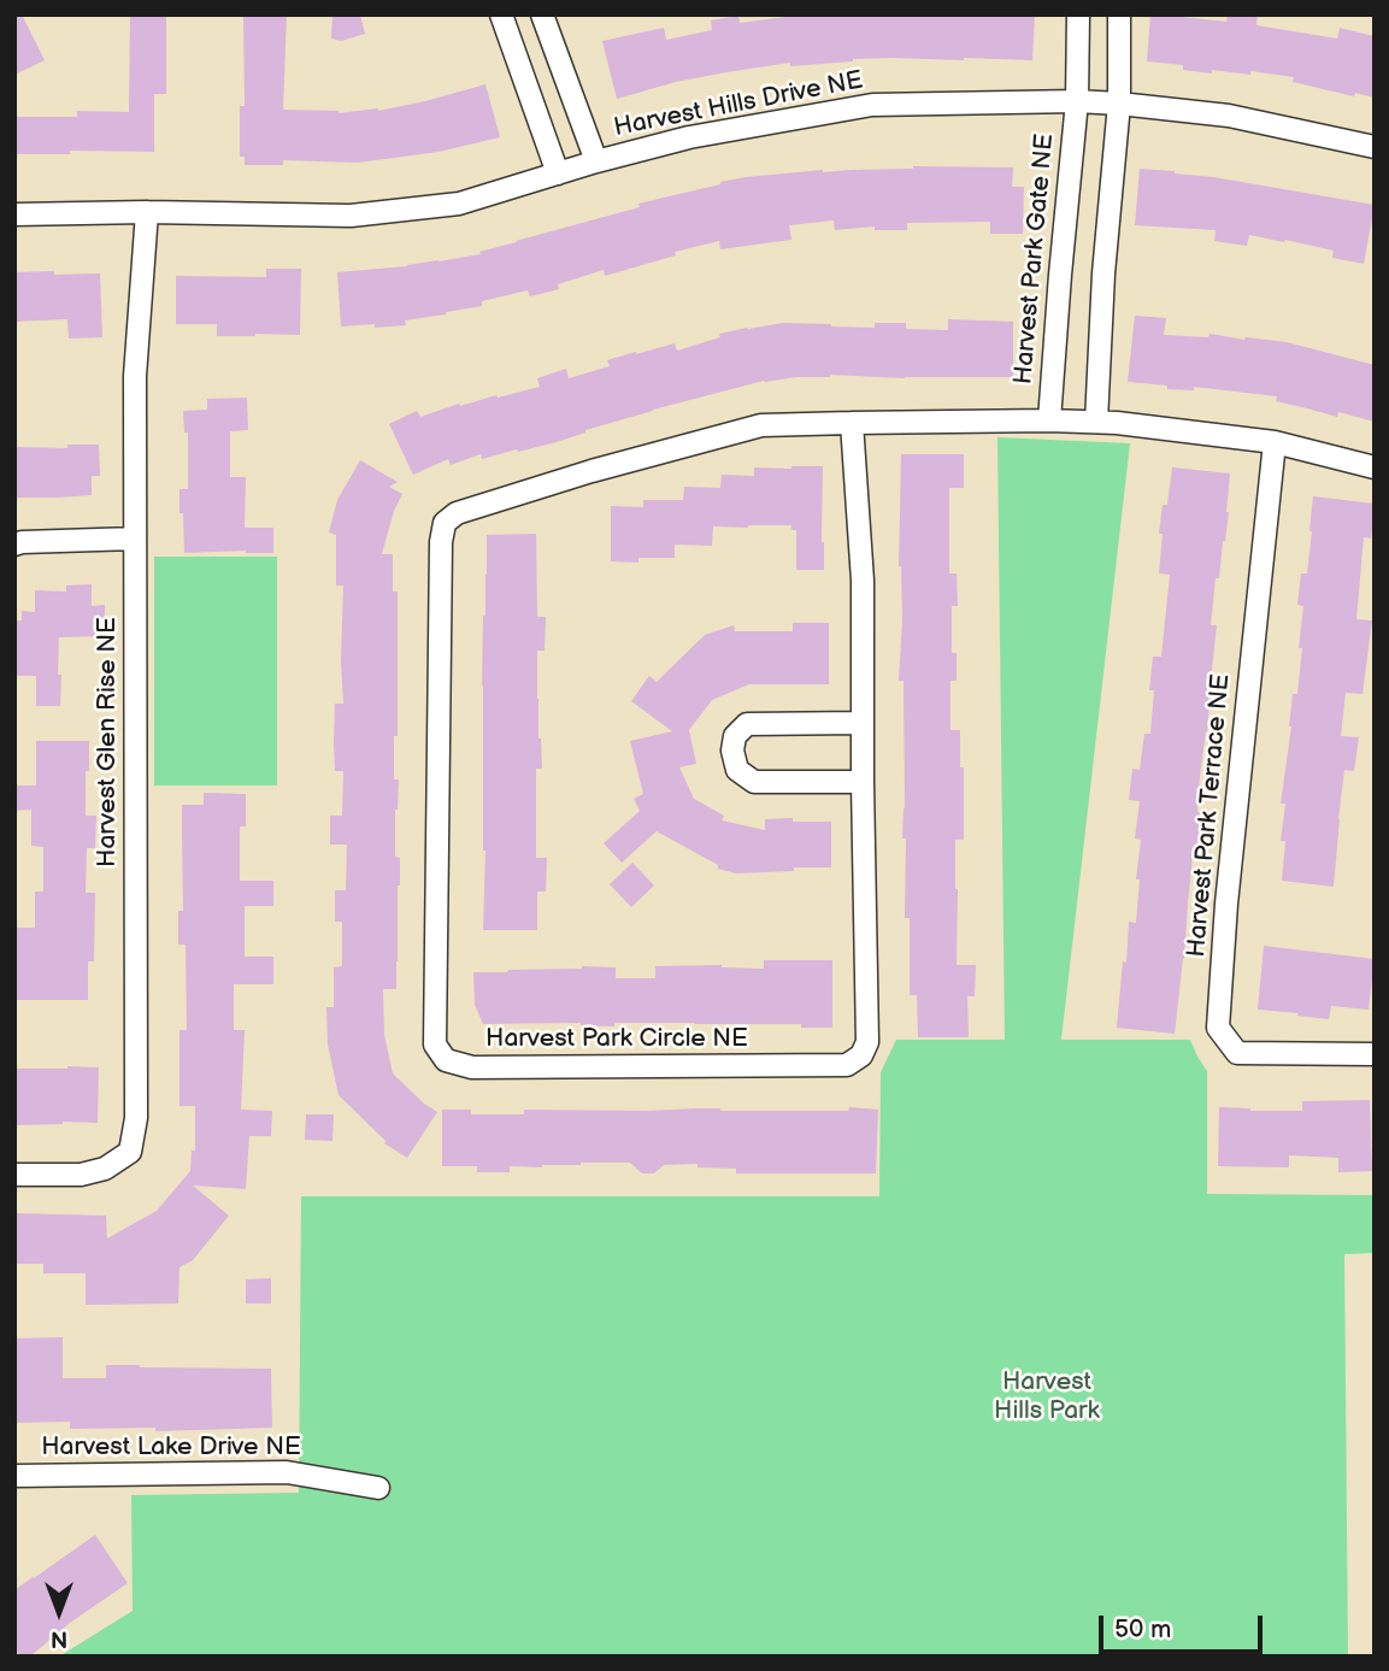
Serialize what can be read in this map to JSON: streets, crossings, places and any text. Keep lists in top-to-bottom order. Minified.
{"streets":{"street":["Harvest Hills Drive NE","Harvest Park Gate NE","Harvest Glen Rise NE","Harvest Park Terrace NE","Harvest Park Circle NE","Harvest Lake Drive NE"]},"crossings":[["Harvest Hills Drive NE","Harvest Park Gate NE"],["Harvest Hills Drive NE","Harvest Glen Rise NE"],["Harvest Park Gate NE","Harvest Park Circle NE"]],"parks":["Harvest Hills Park"],"scale_bar":"50 m","north":"bottom"}
